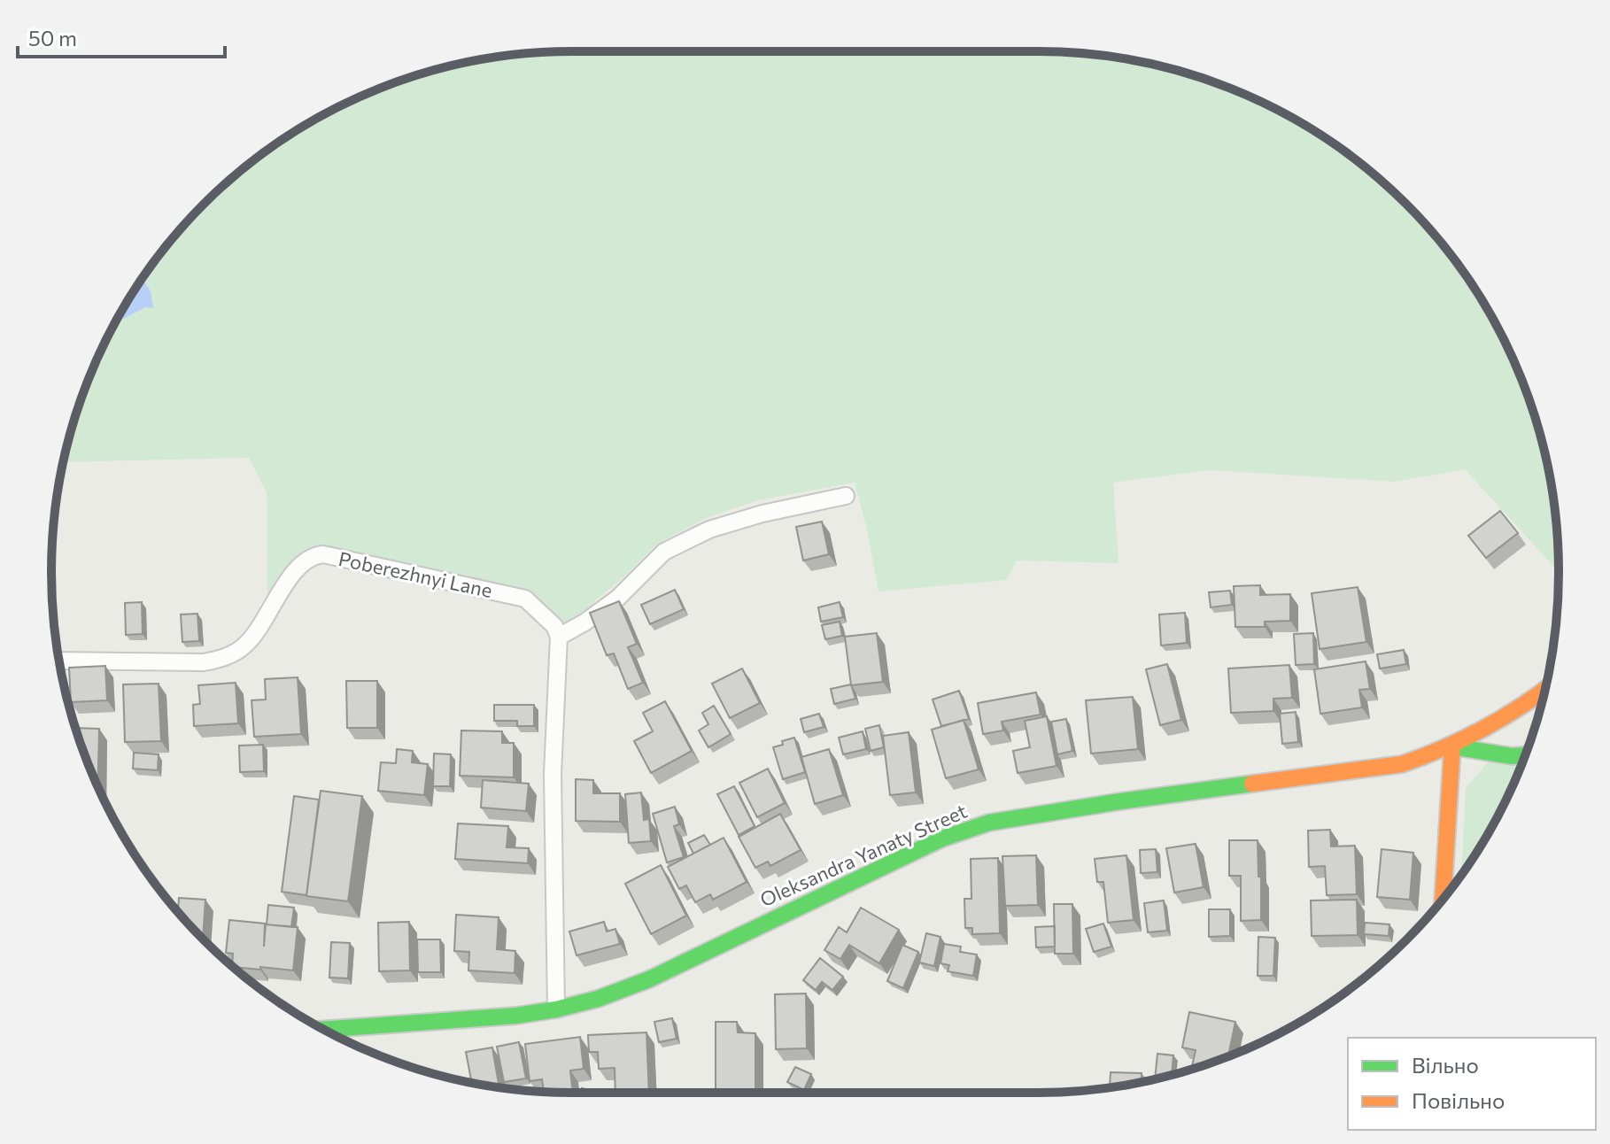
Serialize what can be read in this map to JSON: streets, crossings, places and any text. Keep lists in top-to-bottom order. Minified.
{"streets":{"street":["Oleksandra Yanaty Street"],"lane":["Poberezhnyi Lane"]},"legend":["Вільно","Повільно"],"scale_bar":"50 m"}
